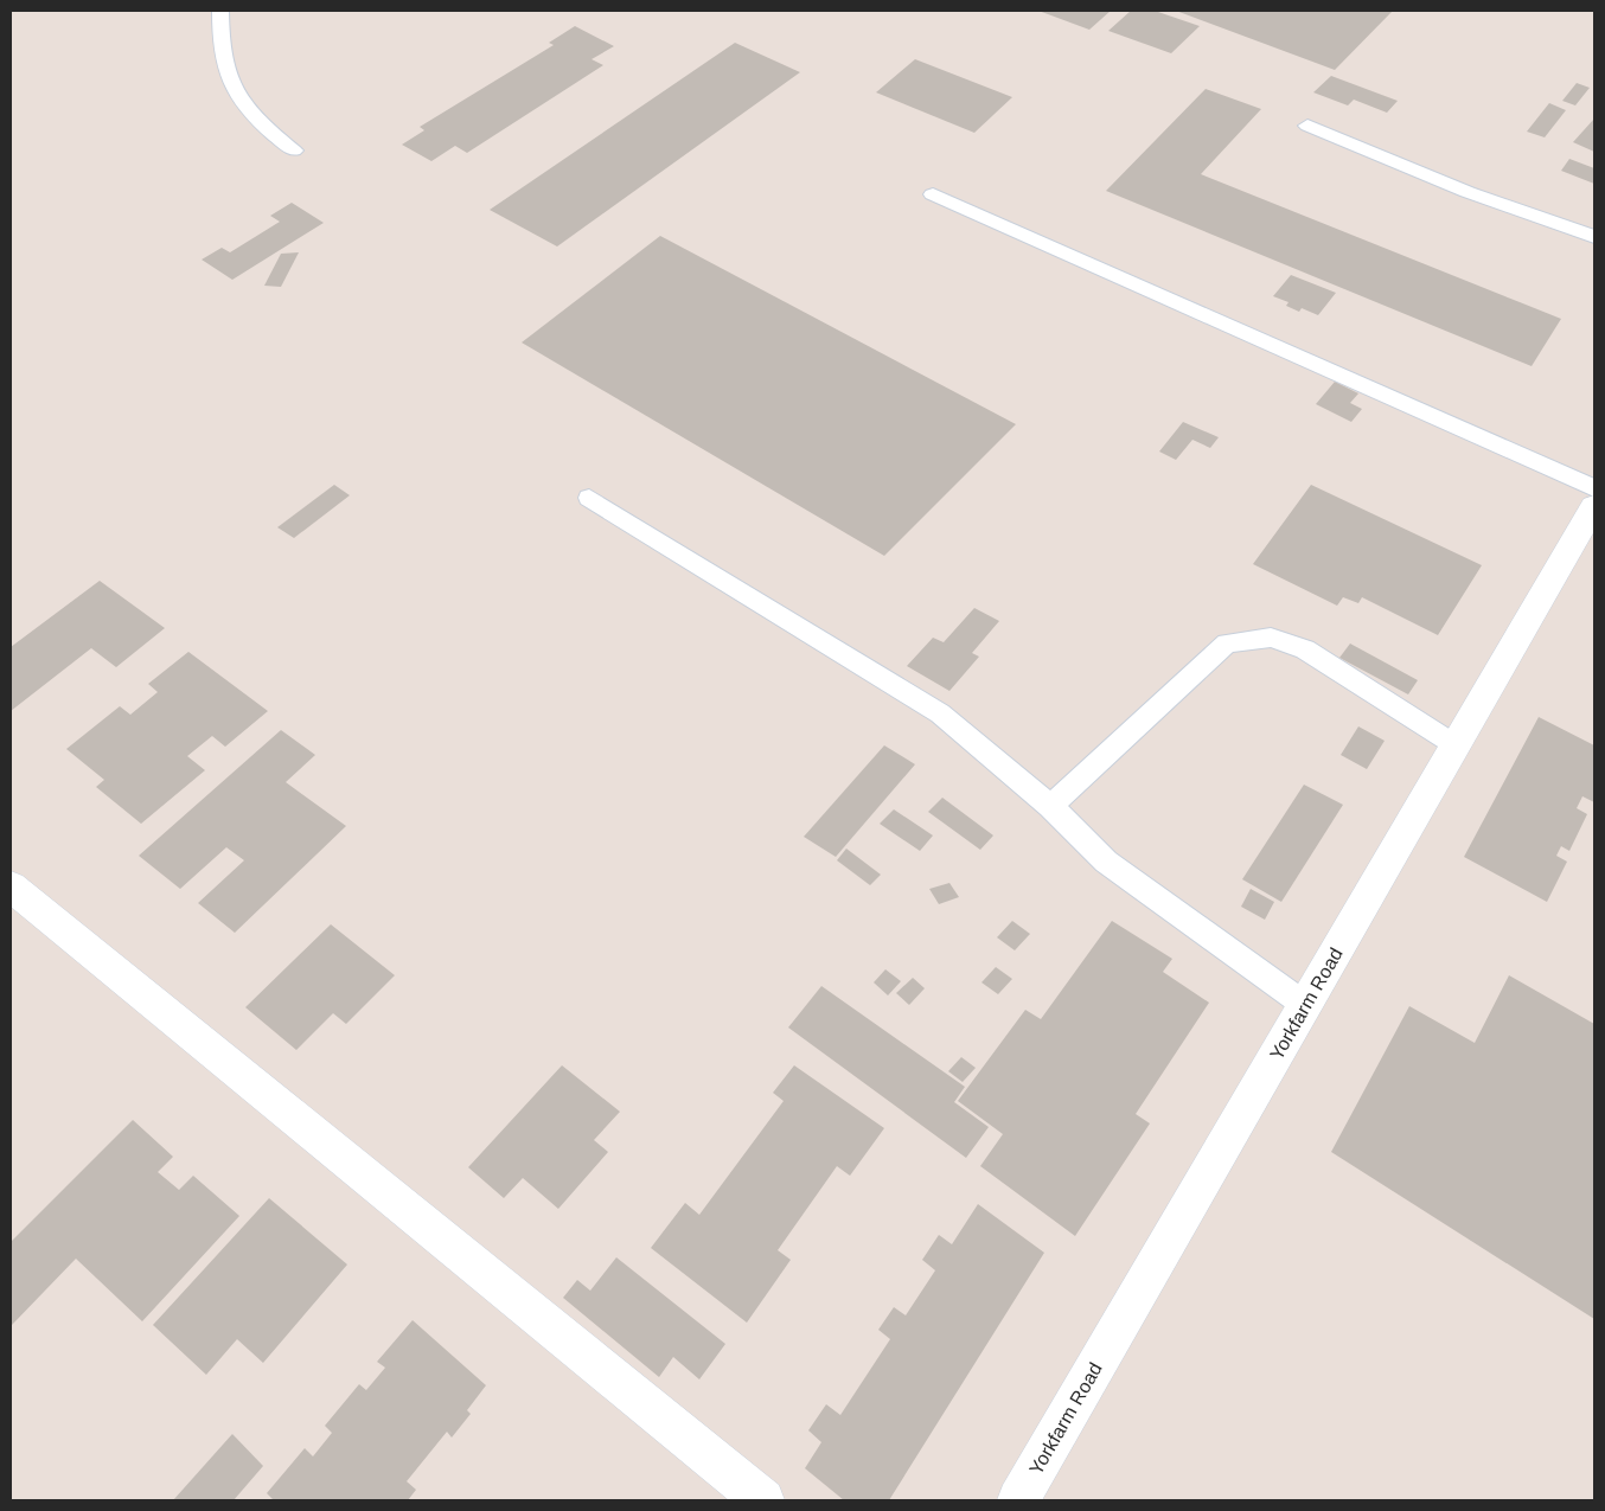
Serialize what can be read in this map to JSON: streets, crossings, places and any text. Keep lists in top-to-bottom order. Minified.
{"streets":{"street":["Yorkfarm Road"]}}
